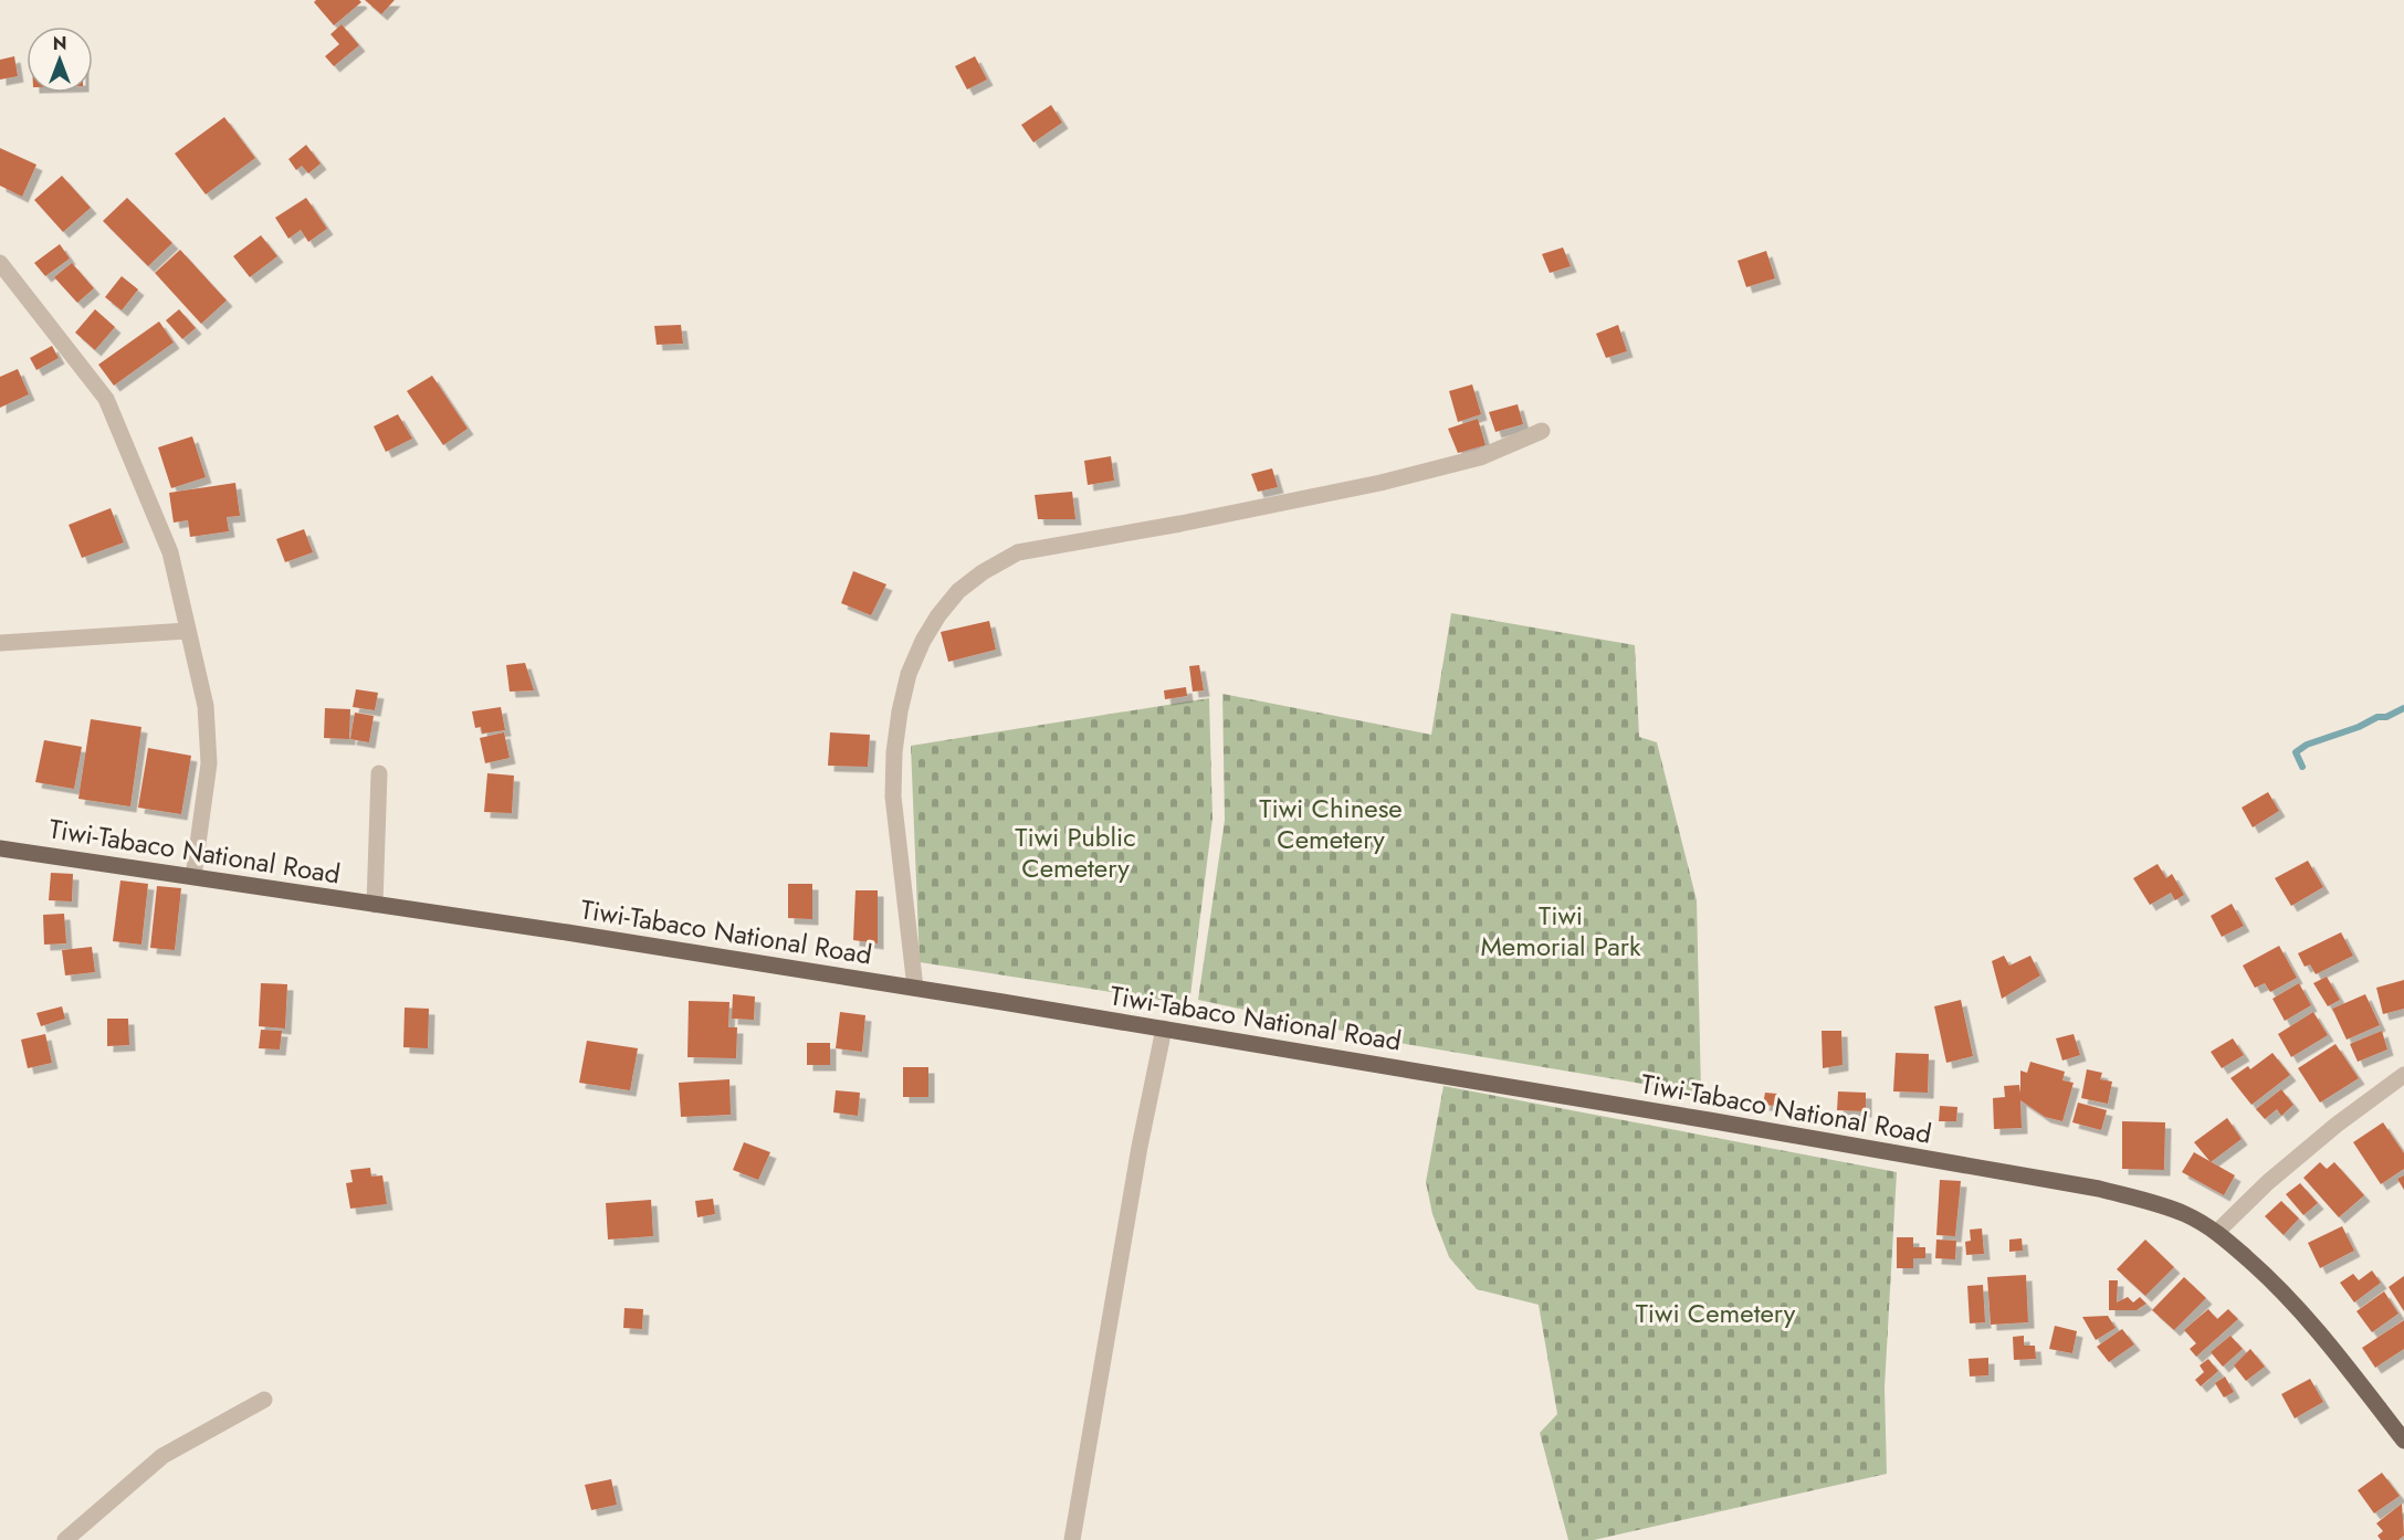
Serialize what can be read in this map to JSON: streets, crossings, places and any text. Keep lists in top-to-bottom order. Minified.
{"streets":{"main road":["Tiwi-Tabaco National Road"]},"parks":["Tiwi Chinese Cemetery","Tiwi Public Cemetery","Tiwi Memorial Park","Tiwi Cemetery"],"north":"top"}
